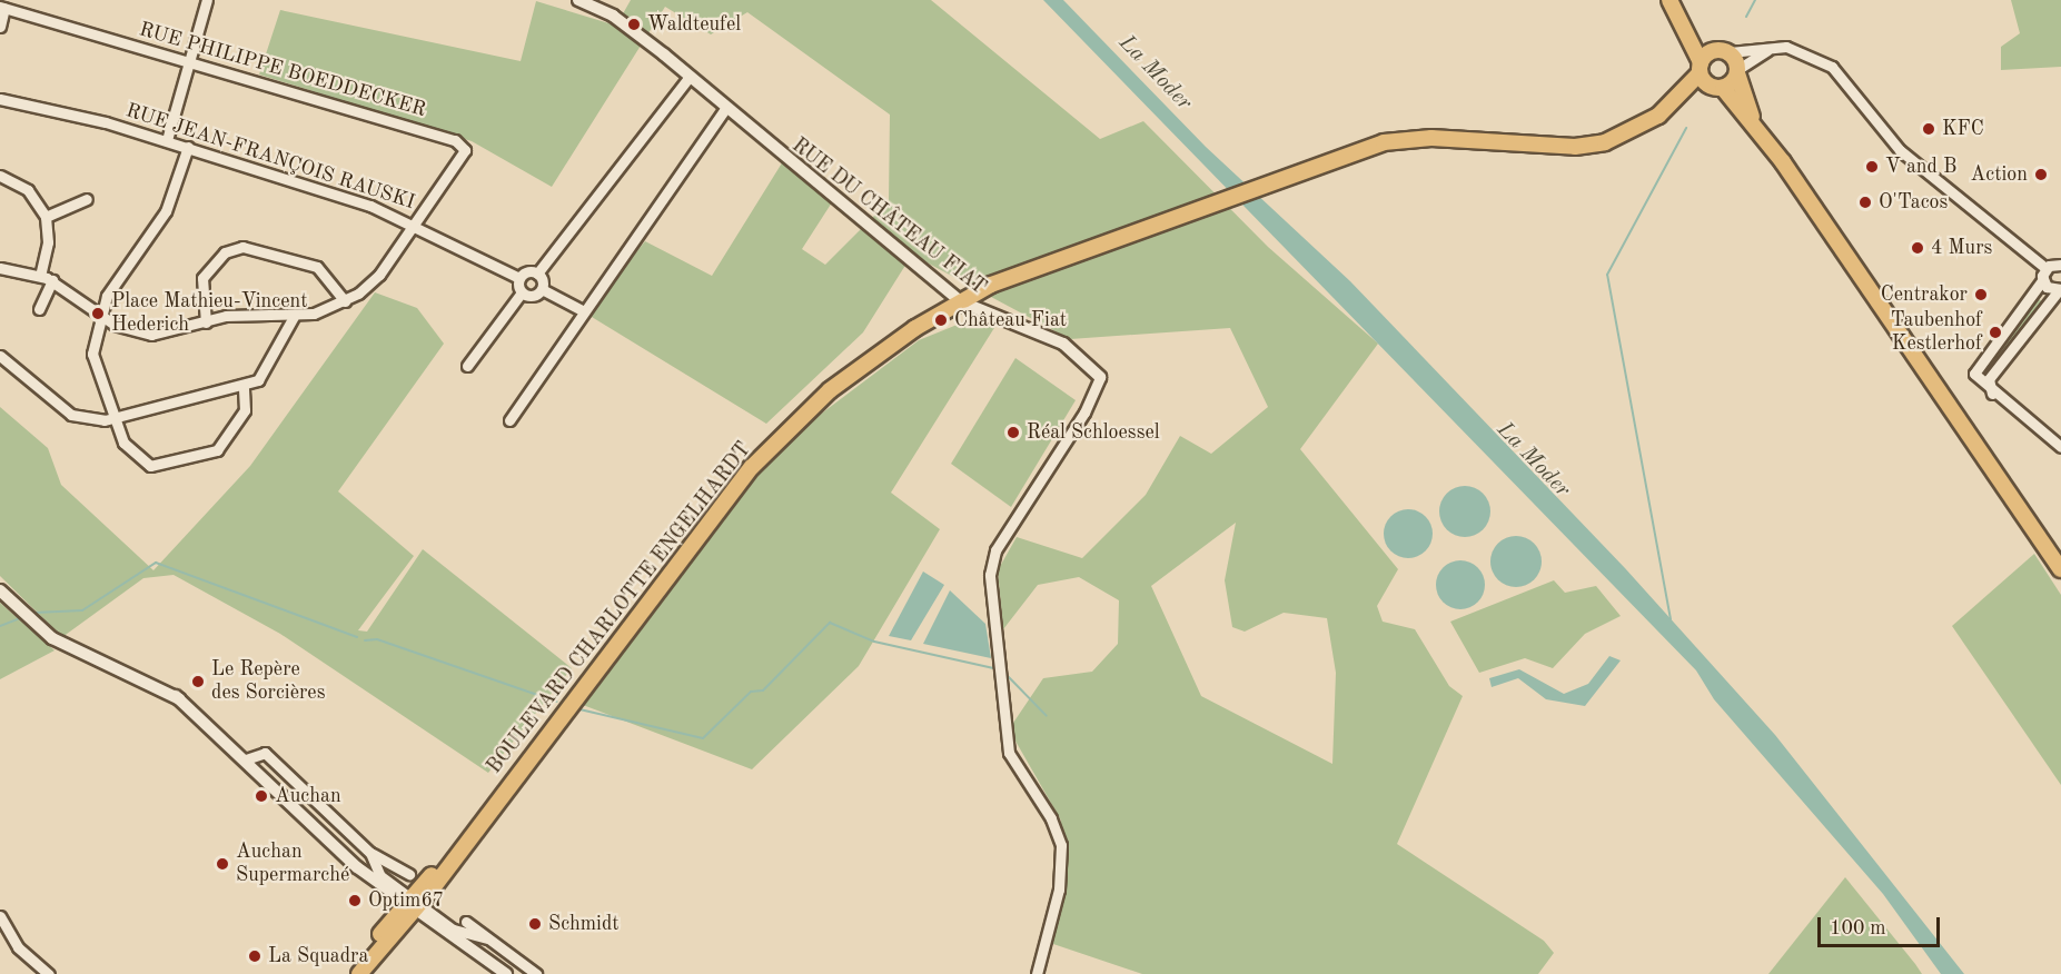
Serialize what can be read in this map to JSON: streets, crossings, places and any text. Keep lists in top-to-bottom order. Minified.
{"streets":{"main road":["BOULEVARD CHARLOTTE ENGELHARDT"],"street":["RUE PHILIPPE BOEDDECKER","RUE JEAN-FRANÇOIS RAUSKI","RUE DU CHÂTEAU FIAT"]},"crossings":[["RUE PHILIPPE BOEDDECKER","RUE JEAN-FRANÇOIS RAUSKI"],["RUE DU CHÂTEAU FIAT","BOULEVARD CHARLOTTE ENGELHARDT"]],"water":["La Moder"],"places":["Waldteufel","KFC","V and B","Action","O'Tacos","4 Murs","Centrakor","Place Mathieu-Vincent Hederich","Château Fiat","Taubenhof Kestlerhof","Réal Schloessel","Le Repère des Sorcières","Auchan","Auchan Supermarché","Optim67","Schmidt","La Squadra"],"scale_bar":"100 m"}
